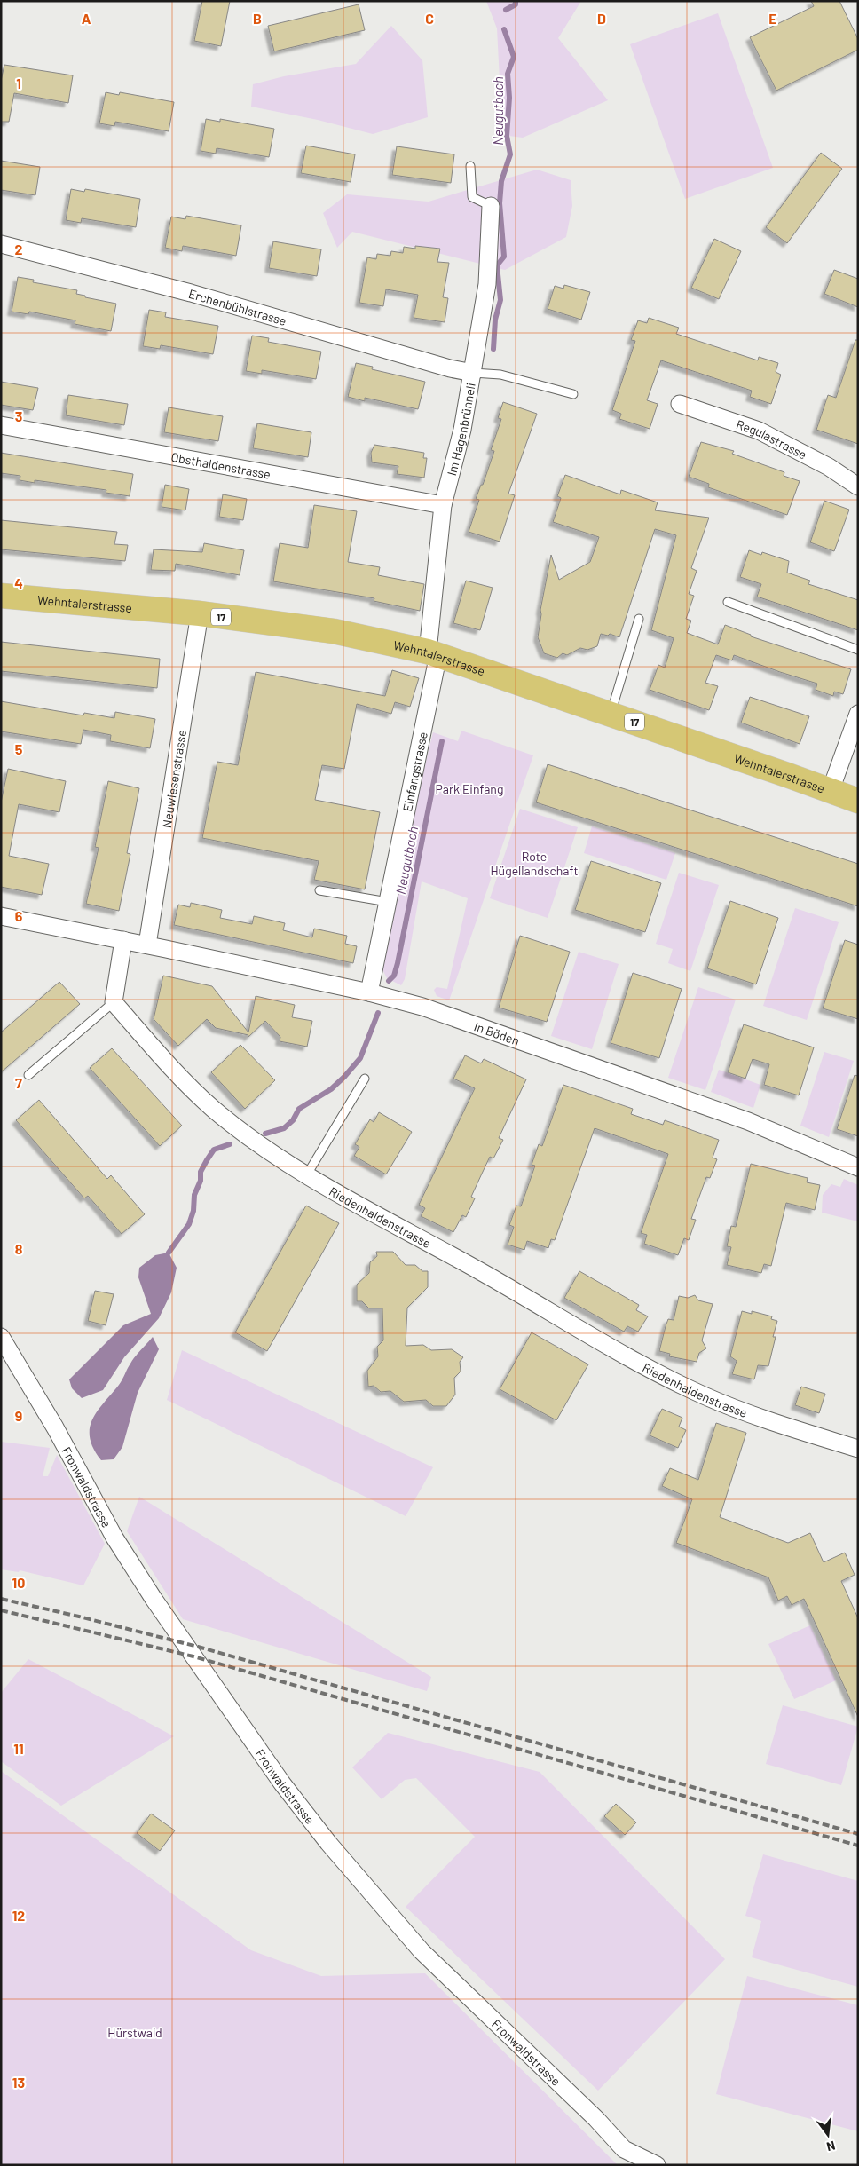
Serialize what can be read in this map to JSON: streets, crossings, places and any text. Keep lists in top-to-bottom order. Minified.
{"streets":{"main road":["Wehntalerstrasse","17"],"street":["Erchenbühlstrasse","Im Hagenbrünneli","Regulastrasse","Obsthaldenstrasse","Einfangstrasse","Neuwiesenstrasse","In Böden","Riedenhaldenstrasse","Fronwaldstrasse"]},"crossings":[["Erchenbühlstrasse","Im Hagenbrünneli"],["Im Hagenbrünneli","Obsthaldenstrasse"],["Im Hagenbrünneli","Wehntalerstrasse"],["Im Hagenbrünneli","Einfangstrasse"],["Wehntalerstrasse","Einfangstrasse"],["Wehntalerstrasse","Neuwiesenstrasse"],["Einfangstrasse","In Böden"],["Neuwiesenstrasse","In Böden"]],"water":["Neugutbach"],"parks":["Park Einfang","Rote Hügellandschaft","Hürstwald"],"north":"bottom","grid":{"columns":["A","B","C","D","E"],"rows":["1","2","3","4","5","6","7","8","9","10","11","12","13"]}}
